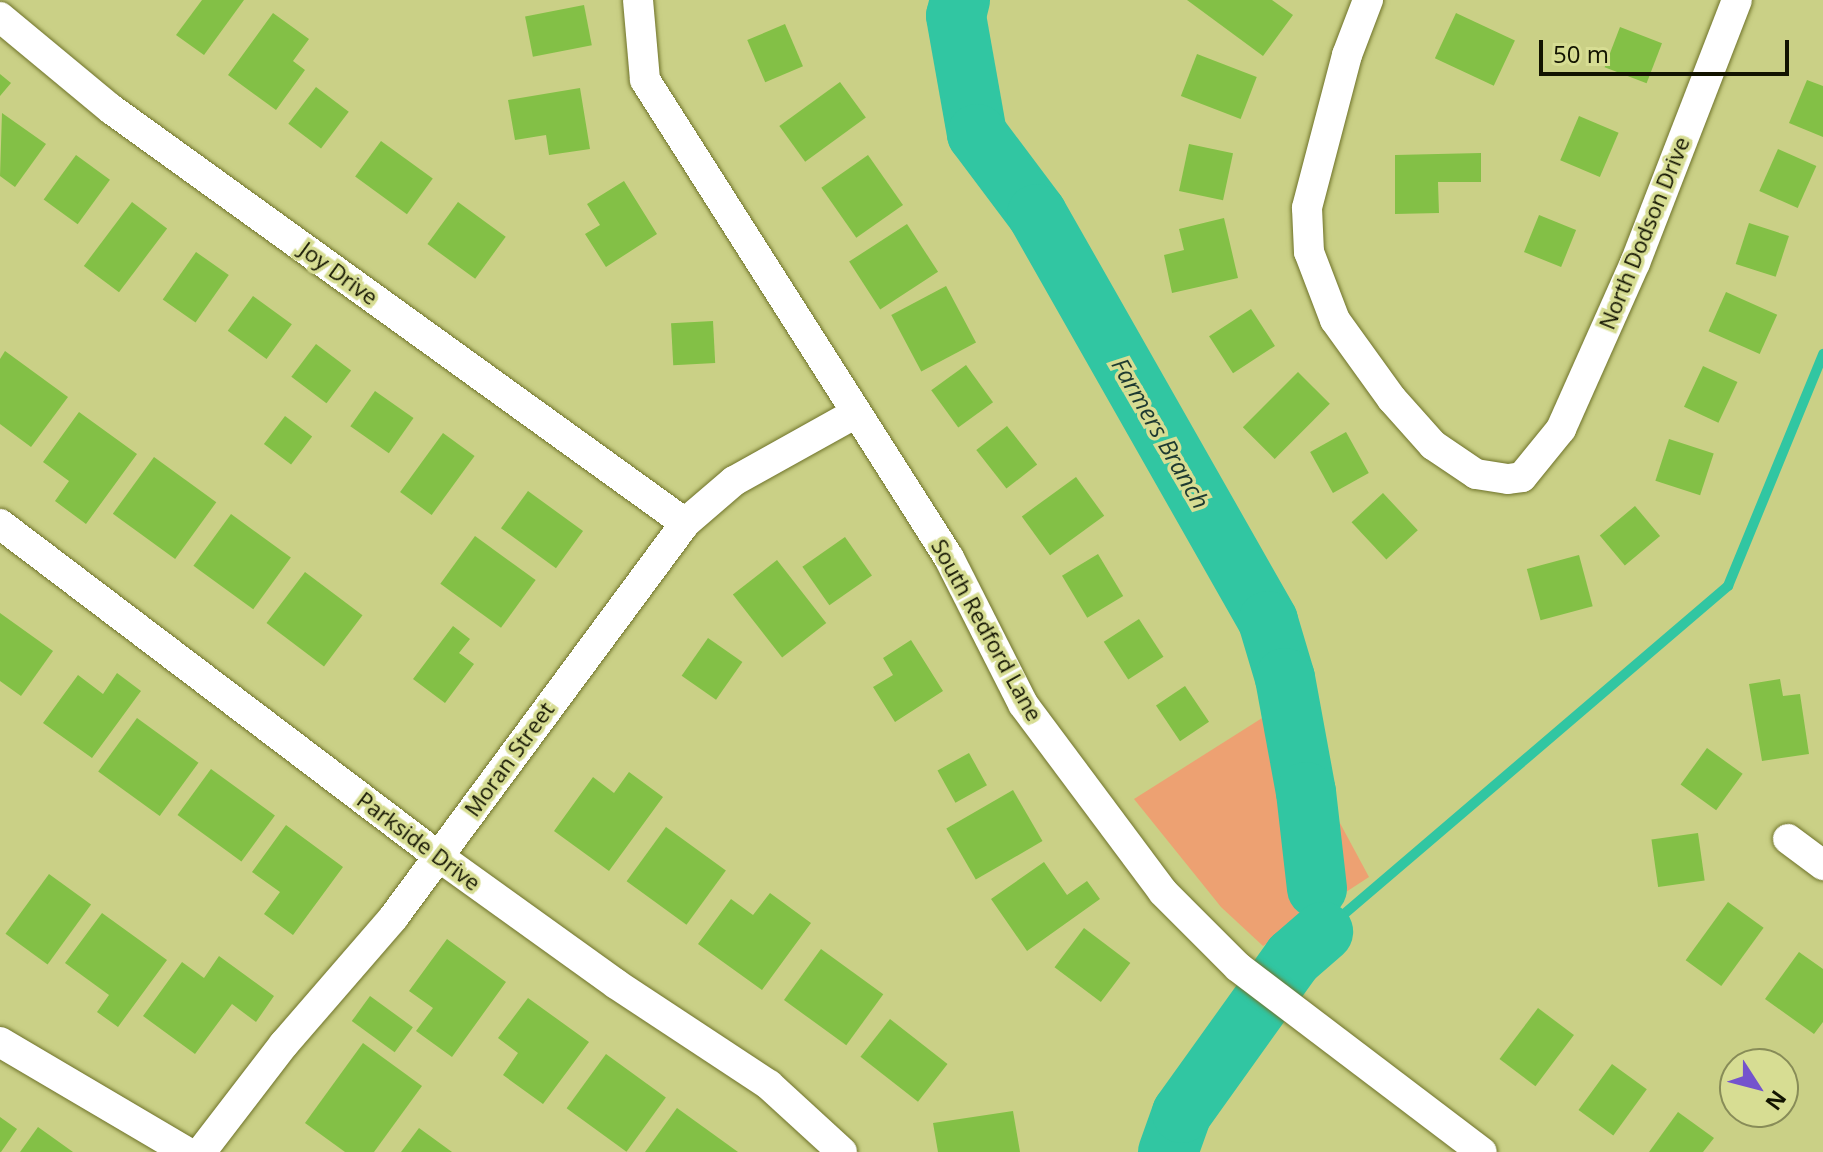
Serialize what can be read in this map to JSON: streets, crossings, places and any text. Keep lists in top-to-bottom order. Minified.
{"streets":{"street":["North Dodson Drive","Joy Drive","South Redford Lane","Moran Street","Parkside Drive"]},"crossings":[["Joy Drive","Moran Street"],["South Redford Lane","Moran Street"],["Moran Street","Parkside Drive"]],"water":["Farmers Branch"],"scale_bar":"50 m","north":"bottom right"}
